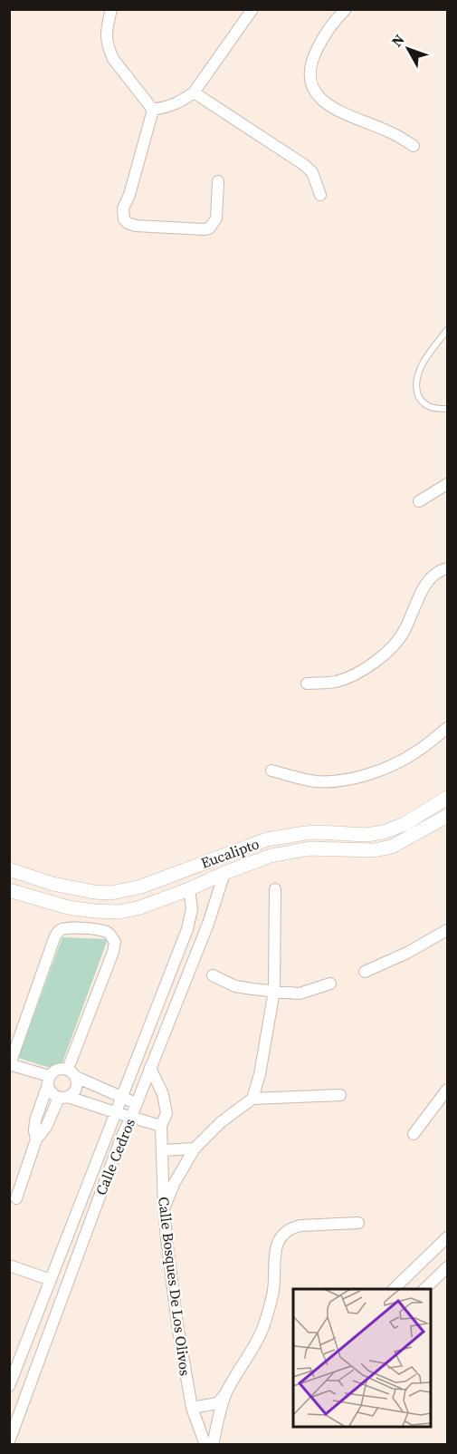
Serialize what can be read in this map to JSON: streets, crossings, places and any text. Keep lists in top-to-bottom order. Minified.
{"streets":{"street":["Eucalipto","Calle Cedros","Calle Bosques De Los Olivos"]},"crossings":[["Eucalipto","Calle Cedros"],["Calle Cedros","Calle Bosques De Los Olivos"]],"north":"top left"}
